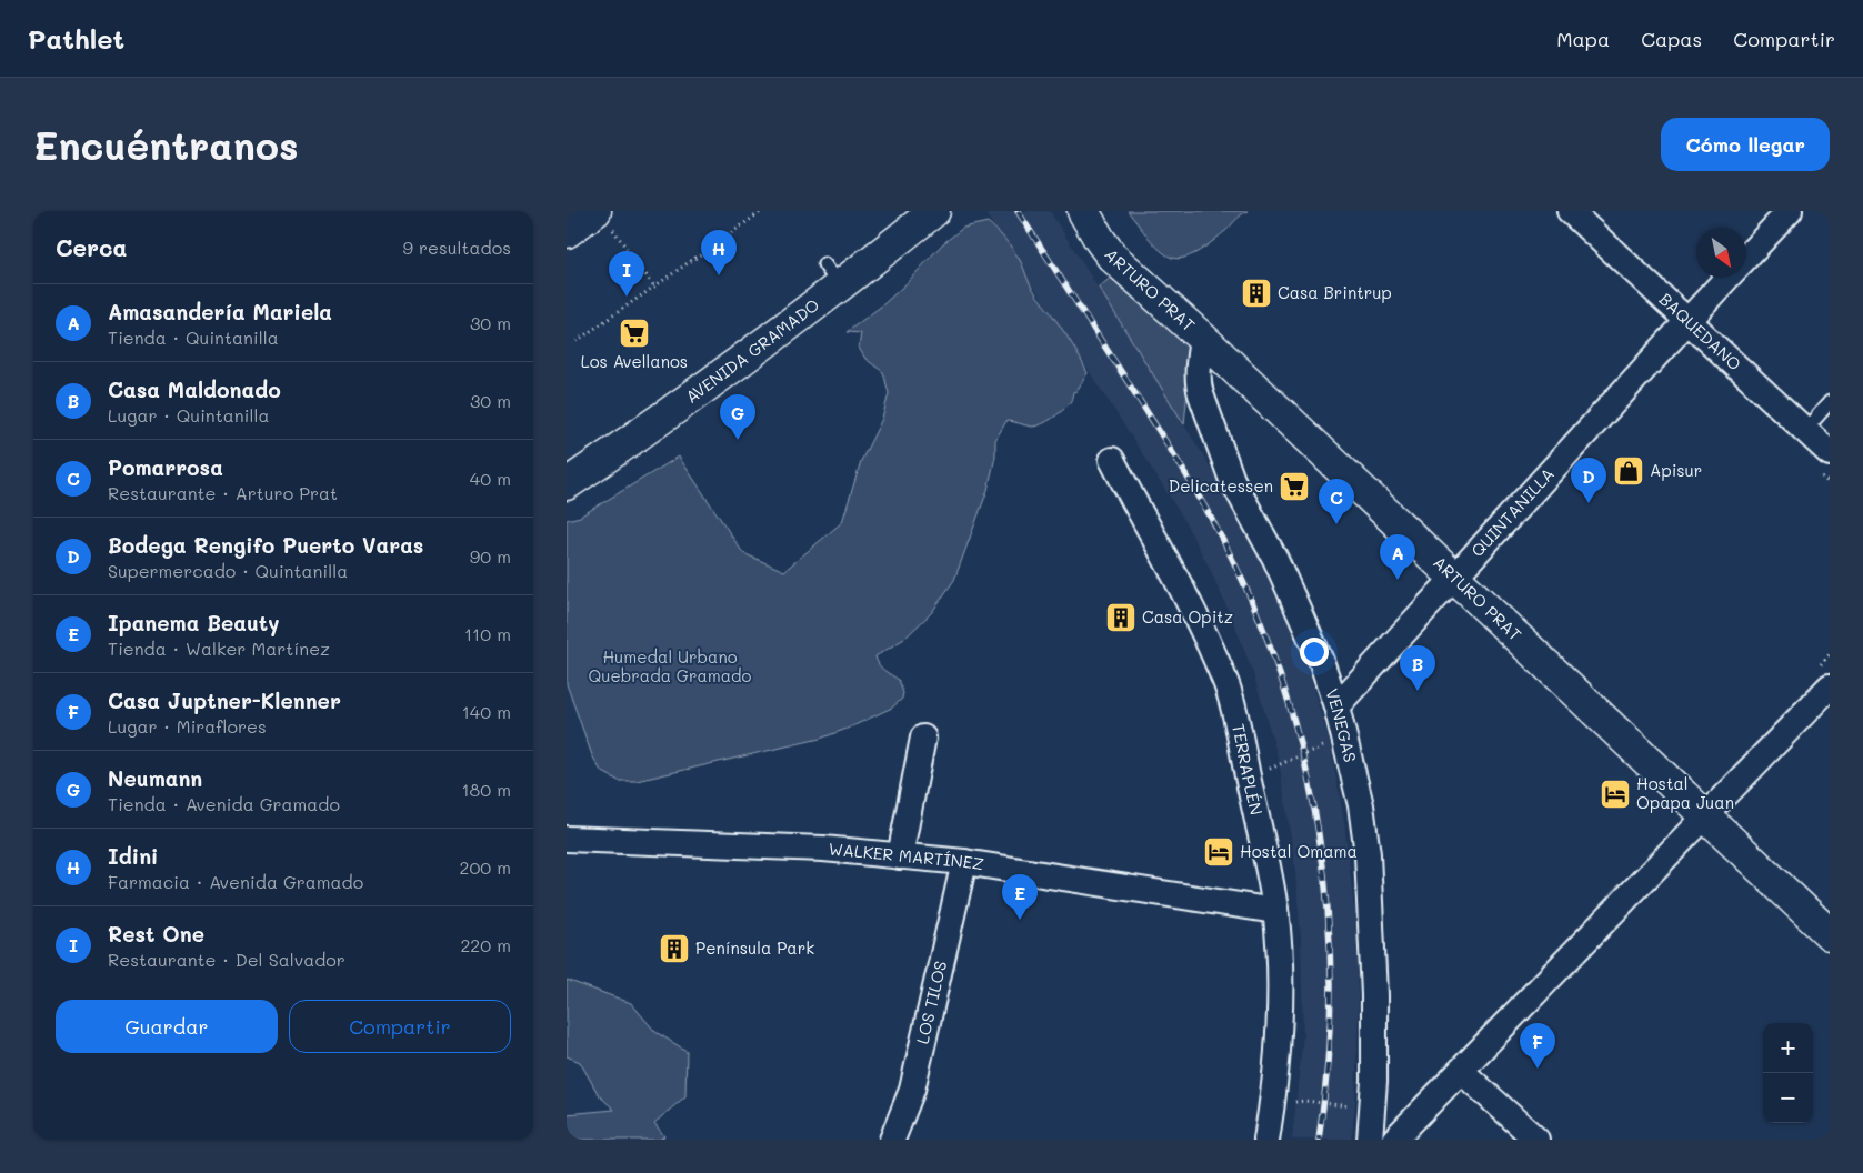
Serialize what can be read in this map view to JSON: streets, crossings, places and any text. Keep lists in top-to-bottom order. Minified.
{"streets":{"street":["ARTURO PRAT","BAQUEDANO","AVENIDA GRAMADO","QUINTANILLA","VENEGAS","TERRAPLÉN","WALKER MARTÍNEZ","LOS TILOS"]},"crossings":[["ARTURO PRAT","QUINTANILLA"],["ARTURO PRAT","VENEGAS"],["BAQUEDANO","QUINTANILLA"],["QUINTANILLA","VENEGAS"],["TERRAPLÉN","WALKER MARTÍNEZ"],["WALKER MARTÍNEZ","LOS TILOS"]],"parks":["Humedal Urbano Quebrada Gramado"],"places":{"building":["Casa Brintrup","Casa Opitz","Península Park"],"supermarket":["Los Avellanos","Delicatessen"],"shop":["Apisur"],"hotel":["Hostal Opapa Juan","Hostal Omama"]},"north":"bottom right","page":{"header":"Pathlet","nav":["Mapa","Capas","Compartir"],"buttons":["Cómo llegar",["Guardar","Compartir"]],"title":"Encuéntranos","heading":["Cerca","9 resultados"],"pins":["H","I","G","D","C","A","B","E","F"],"list":[{"mark":"A","name":"Amasandería Mariela","note":"Tienda · Quintanilla","value":"30 m"},{"mark":"B","name":"Casa Maldonado","note":"Lugar · Quintanilla","value":"30 m"},{"mark":"C","name":"Pomarrosa","note":"Restaurante · Arturo Prat","value":"40 m"},{"mark":"D","name":"Bodega Rengifo Puerto Varas","note":"Supermercado · Quintanilla","value":"90 m"},{"mark":"E","name":"Ipanema Beauty","note":"Tienda · Walker Martínez","value":"110 m"},{"mark":"F","name":"Casa Juptner-Klenner","note":"Lugar · Miraflores","value":"140 m"},{"mark":"G","name":"Neumann","note":"Tienda · Avenida Gramado","value":"180 m"},{"mark":"H","name":"Idini","note":"Farmacia · Avenida Gramado","value":"200 m"},{"mark":"I","name":"Rest One","note":"Restaurante · Del Salvador","value":"220 m"}],"map_buttons":["+","−"]}}
